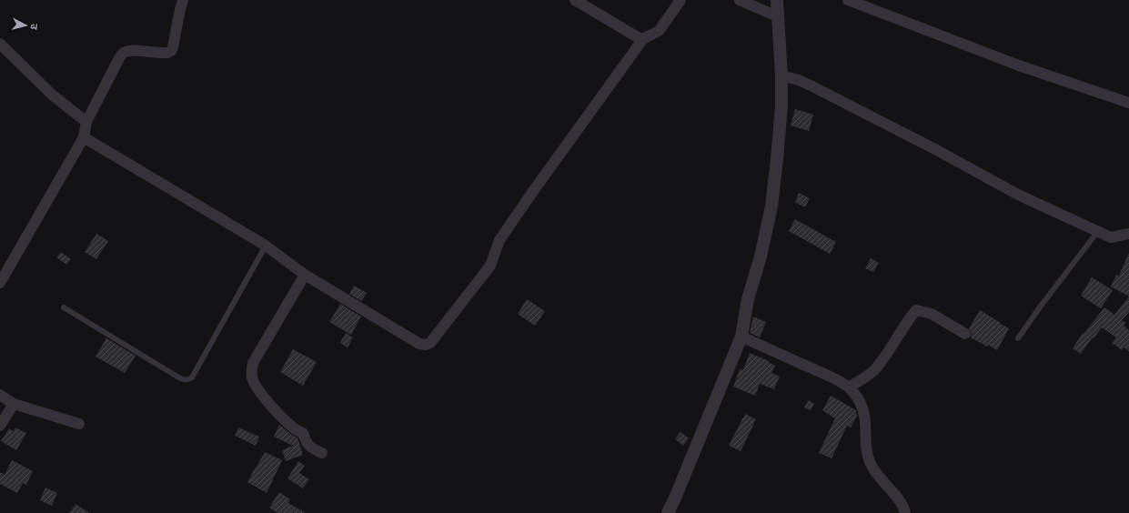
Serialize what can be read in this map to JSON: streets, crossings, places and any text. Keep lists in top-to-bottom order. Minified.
{"north":"right"}
